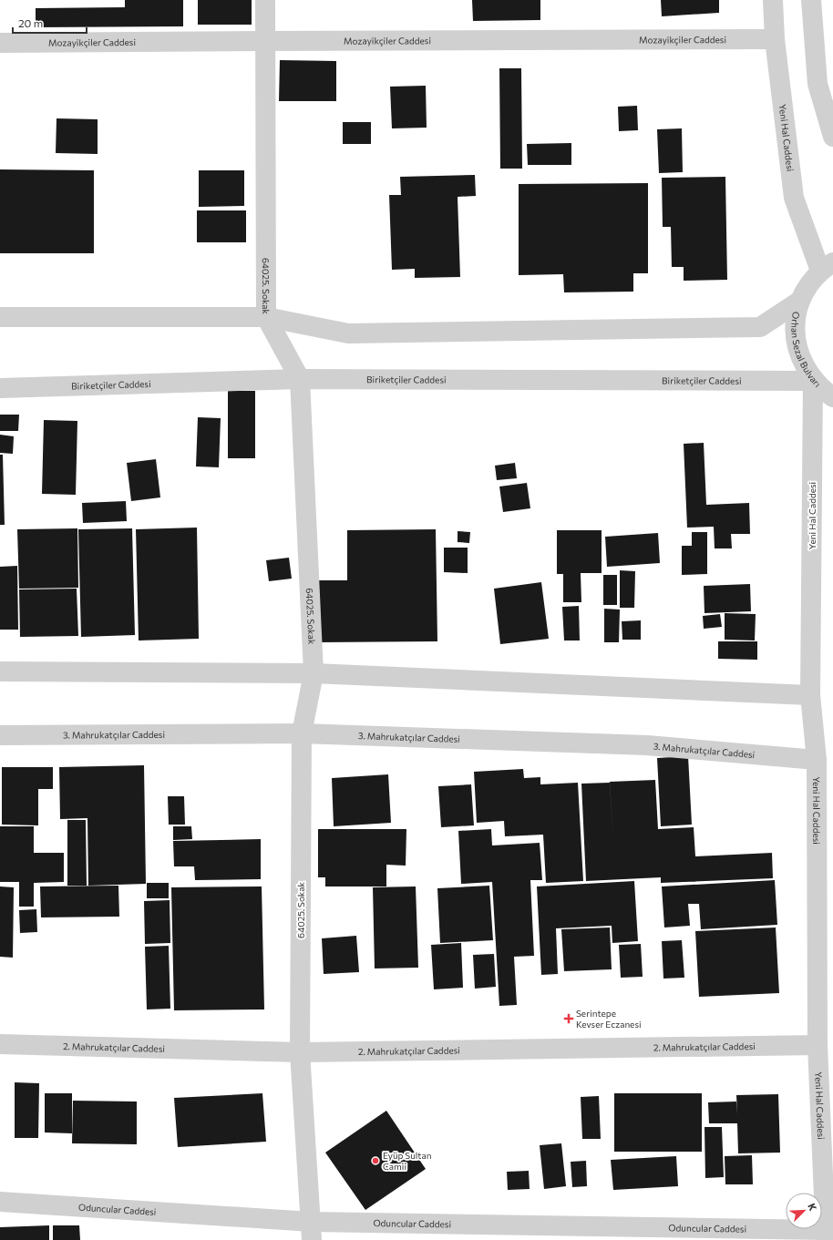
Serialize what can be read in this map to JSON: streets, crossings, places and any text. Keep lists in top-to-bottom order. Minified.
{"streets":{"street":["Mozayikçiler Caddesi","Yeni Hal Caddesi","64025. Sokak","Orhan Sezal Bulvarı","Biriketçiler Caddesi","3. Mahrukatçılar Caddesi","2. Mahrukatçılar Caddesi","Oduncular Caddesi"]},"crossings":[["Mozayikçiler Caddesi","Yeni Hal Caddesi"],["Mozayikçiler Caddesi","64025. Sokak"],["Yeni Hal Caddesi","Orhan Sezal Bulvarı"],["Yeni Hal Caddesi","Biriketçiler Caddesi"],["Yeni Hal Caddesi","3. Mahrukatçılar Caddesi"],["Yeni Hal Caddesi","2. Mahrukatçılar Caddesi"],["Yeni Hal Caddesi","Oduncular Caddesi"],["64025. Sokak","Biriketçiler Caddesi"],["64025. Sokak","3. Mahrukatçılar Caddesi"],["64025. Sokak","2. Mahrukatçılar Caddesi"],["64025. Sokak","Oduncular Caddesi"],["Orhan Sezal Bulvarı","Biriketçiler Caddesi"]],"places":{"health":["Serintepe Kevser Eczanesi"],"other":["Eyüp Sultan Camii"]},"scale_bar":"20 m","north":"top right"}
